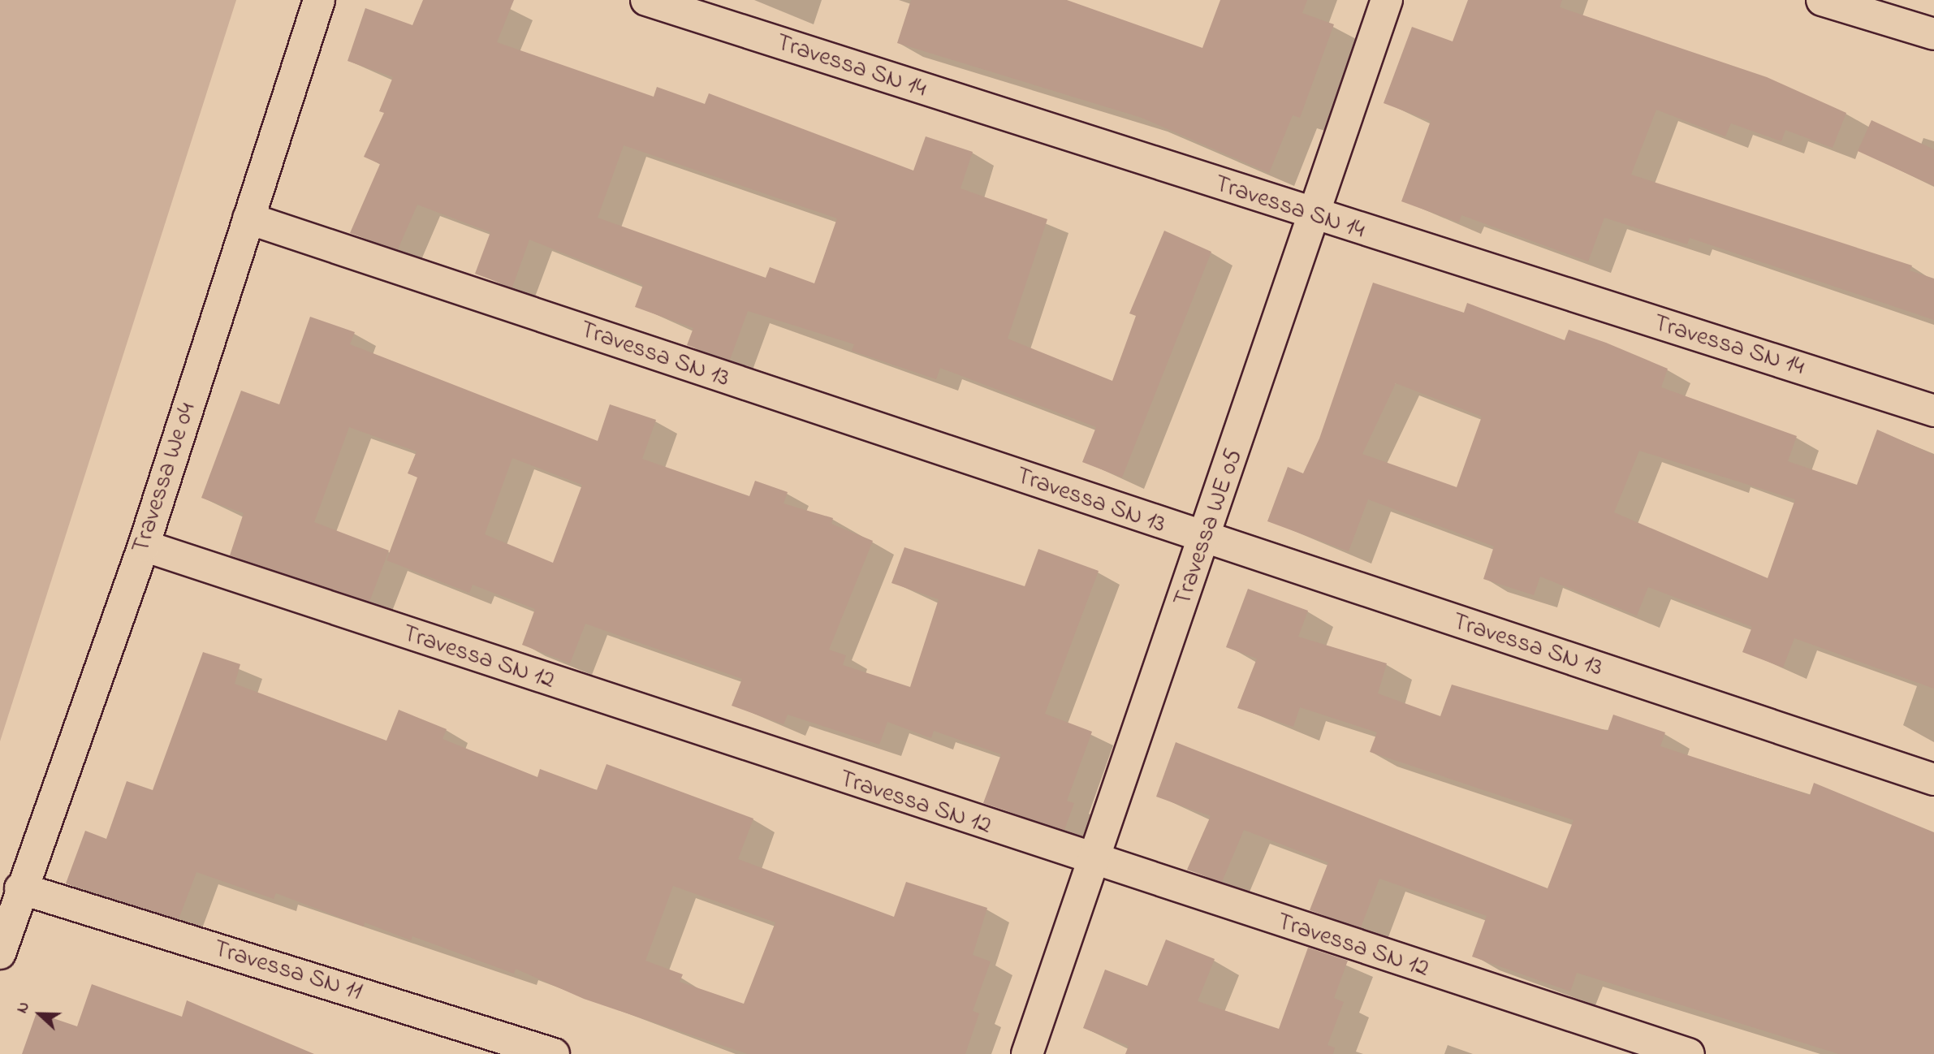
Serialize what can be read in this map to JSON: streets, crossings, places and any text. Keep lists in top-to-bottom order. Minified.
{"streets":{"street":["Travessa SN 14","Travessa SN 13","Travessa We 04","Travessa WE 05","Travessa SN 12","Travessa SN 11"]},"crossings":[["Travessa SN 14","Travessa WE 05"],["Travessa SN 13","Travessa We 04"],["Travessa SN 13","Travessa WE 05"],["Travessa We 04","Travessa SN 12"],["Travessa We 04","Travessa SN 11"],["Travessa WE 05","Travessa SN 12"]],"north":"left"}
